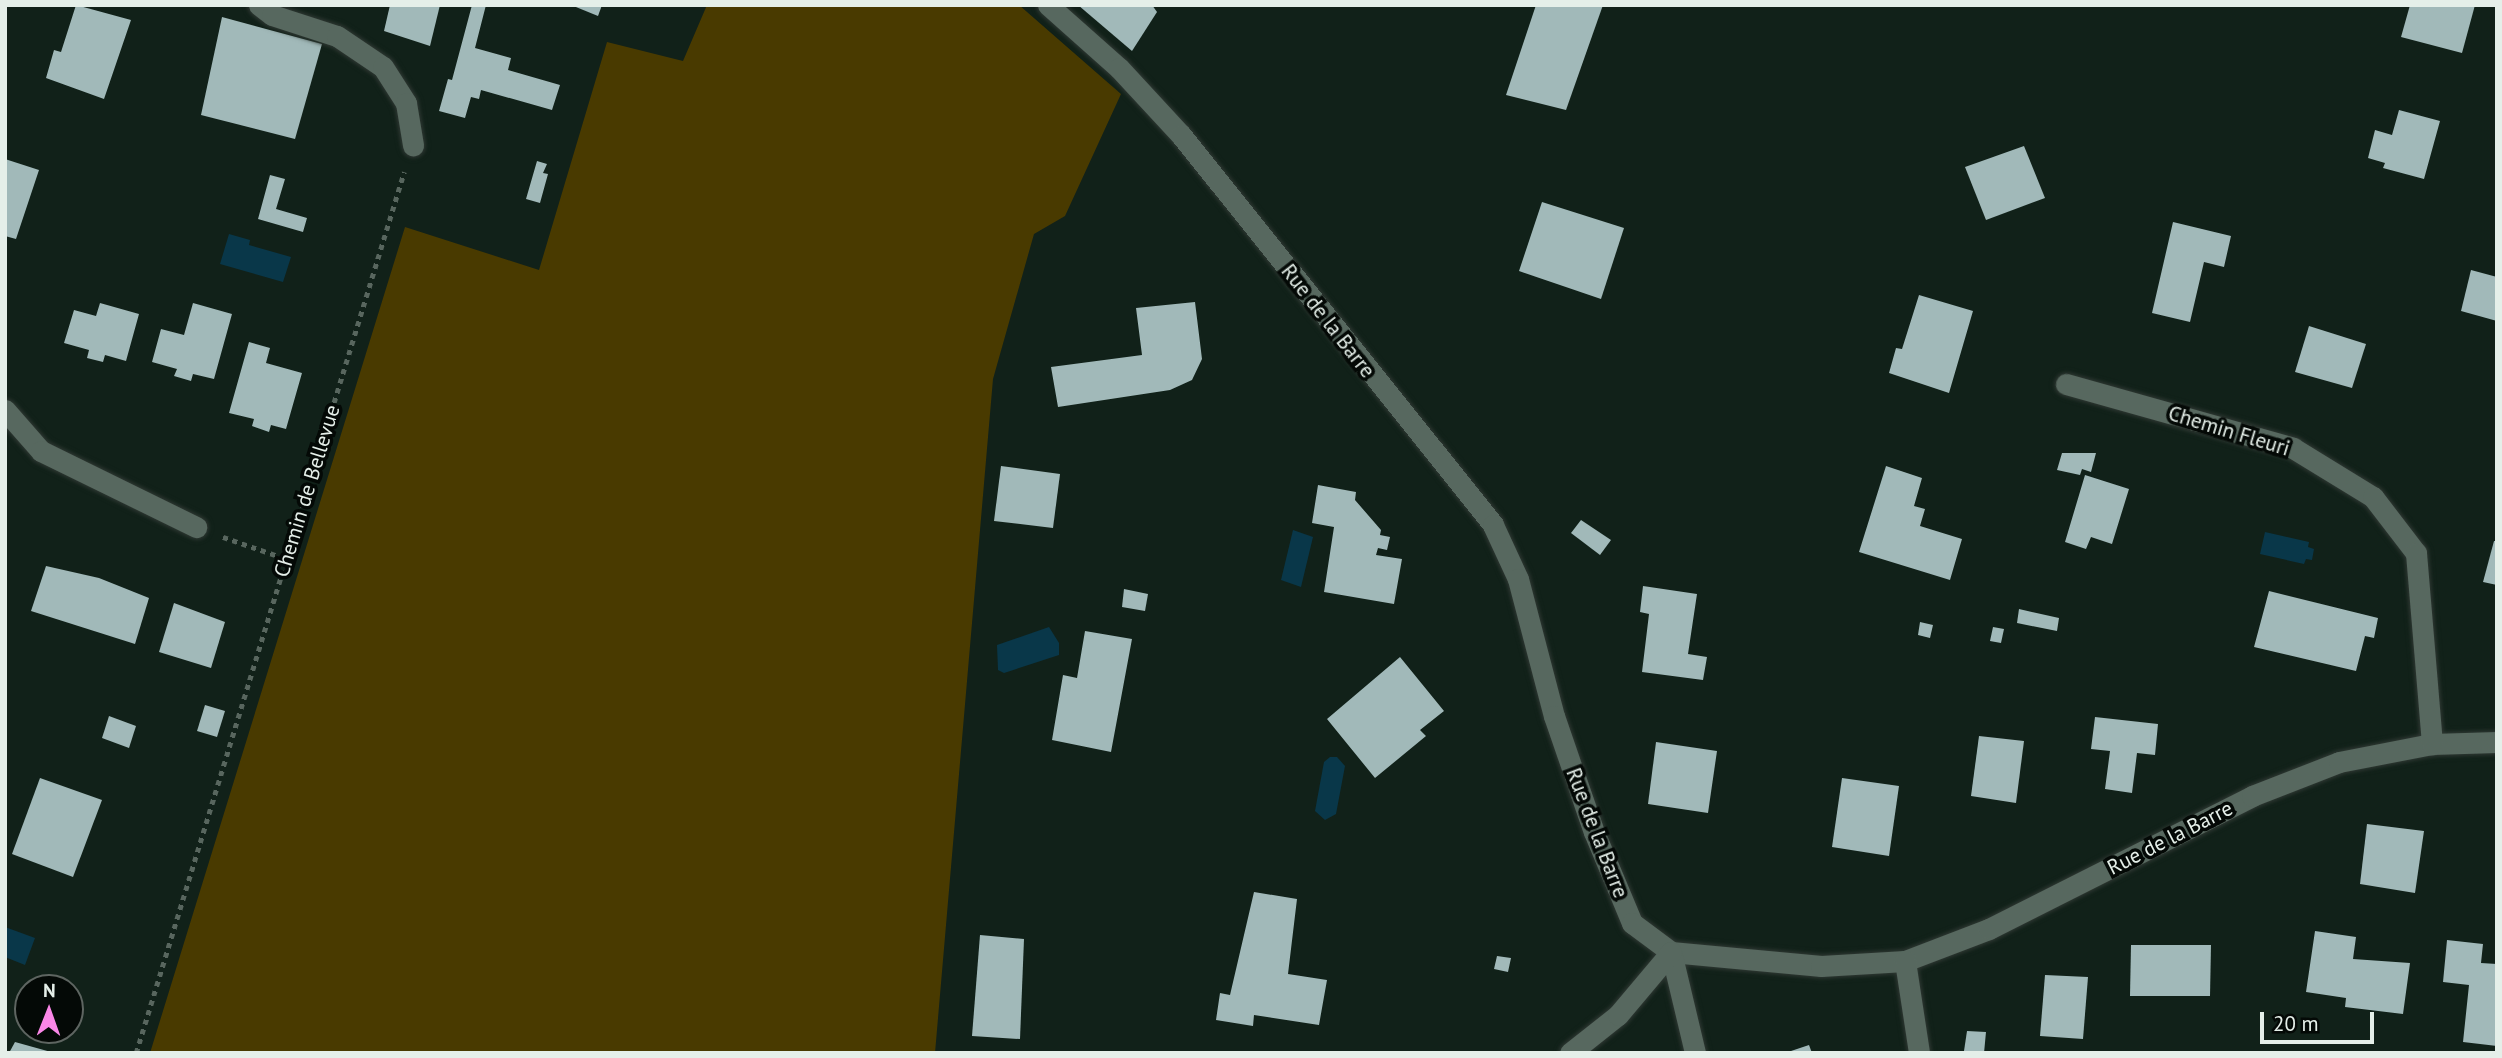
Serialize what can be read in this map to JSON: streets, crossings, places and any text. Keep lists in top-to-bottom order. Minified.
{"streets":{"street":["Rue de la Barre","Chemin Fleuri"],"path":["Chemin de Bellevue"]},"crossings":[["Rue de la Barre","Chemin Fleuri"]],"scale_bar":"20 m","north":"top"}
